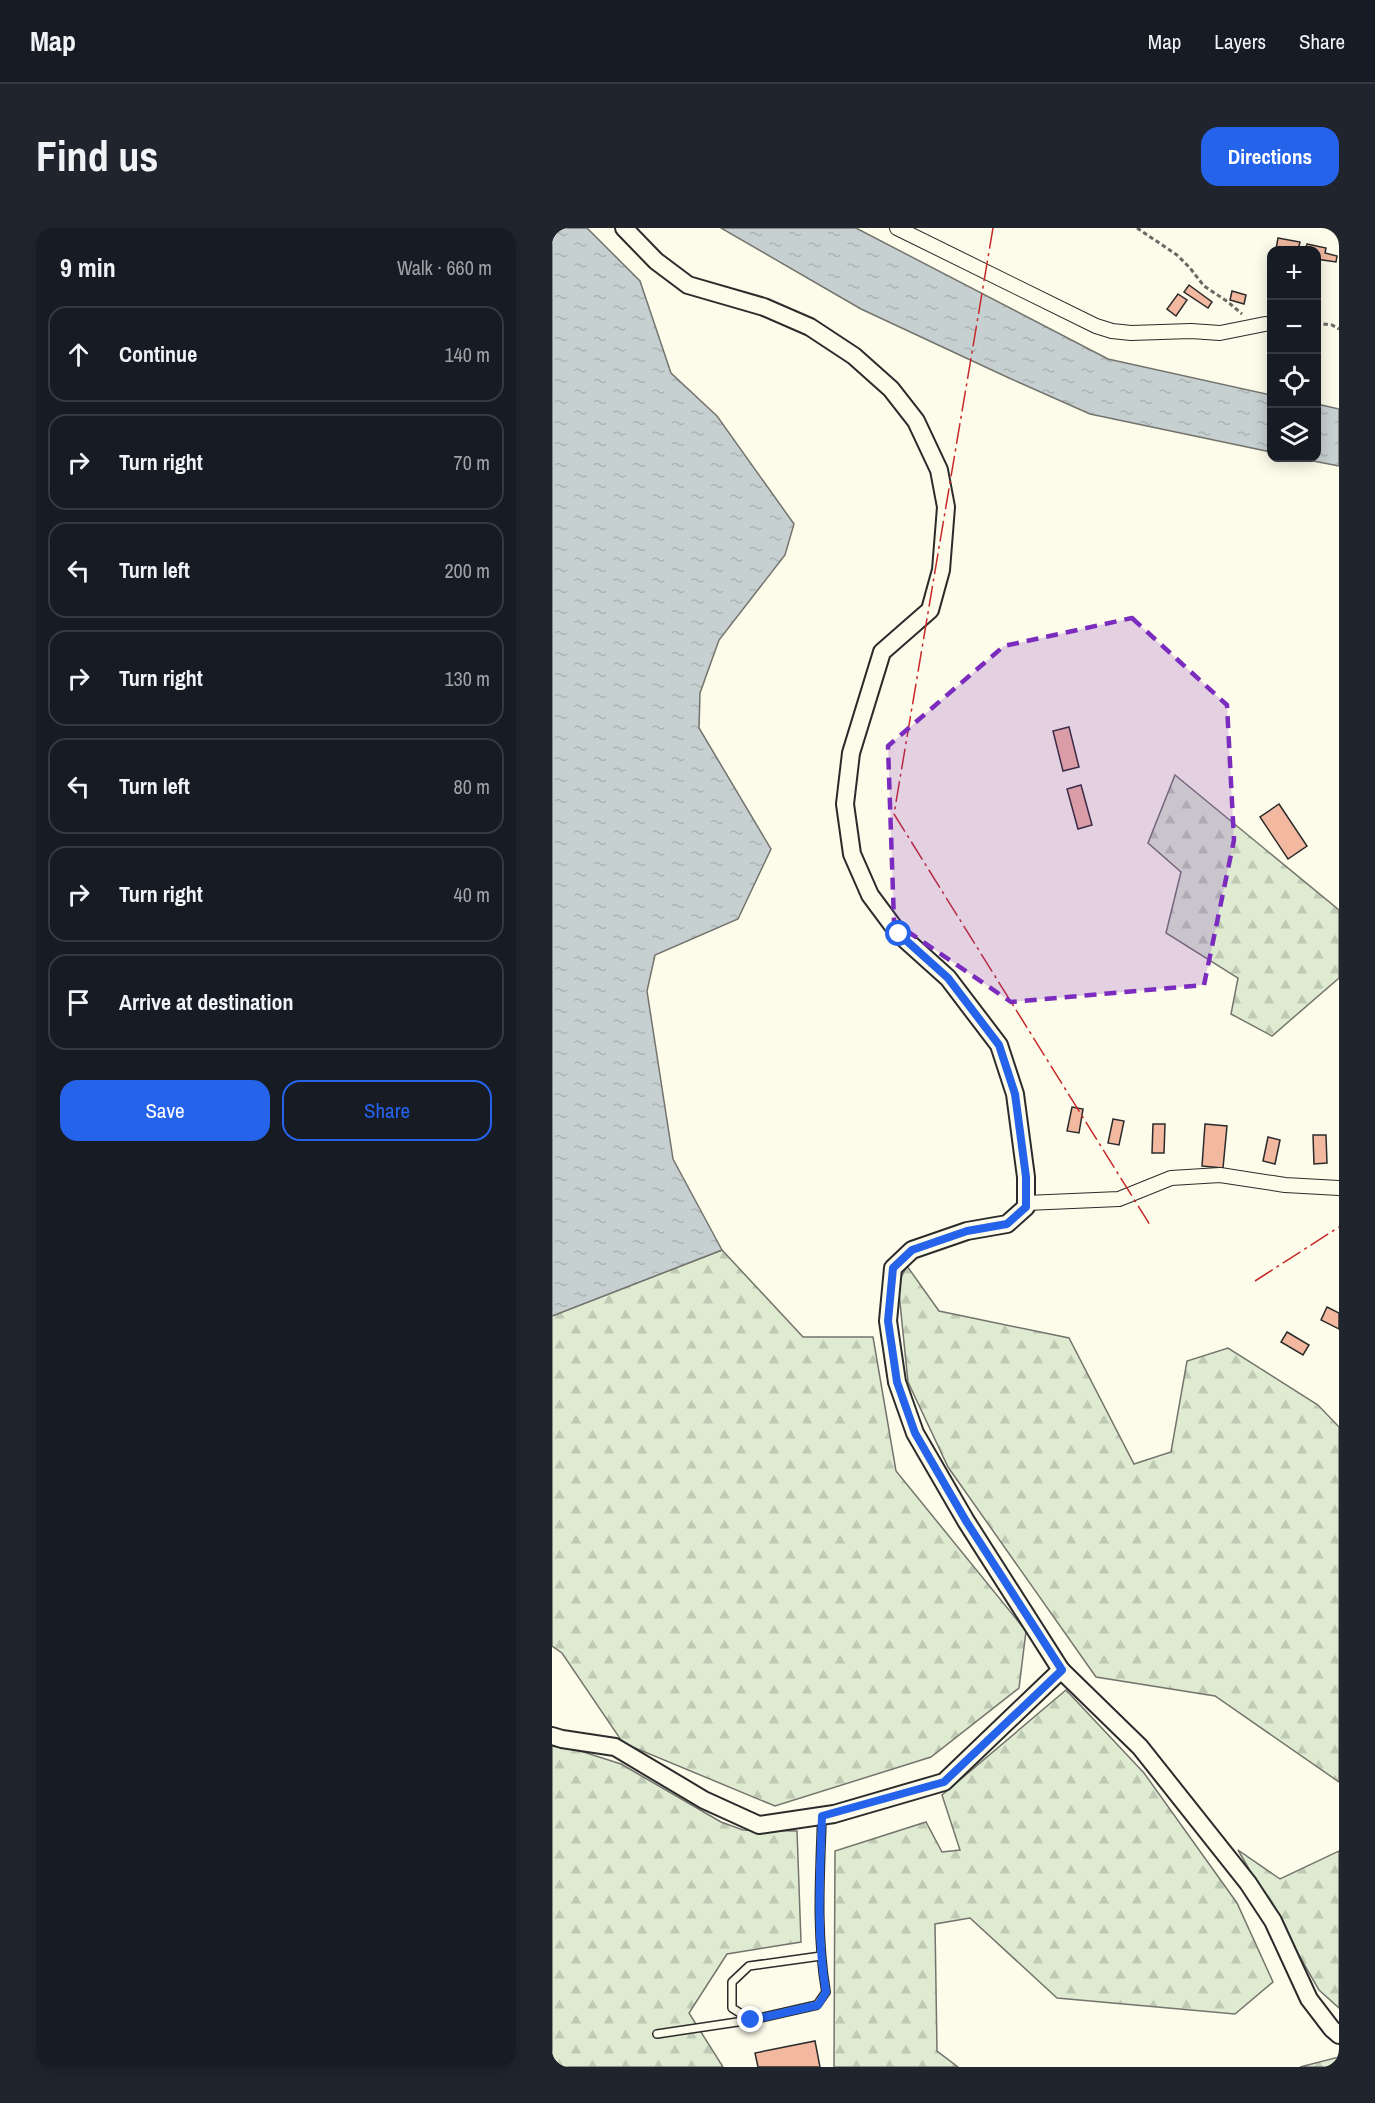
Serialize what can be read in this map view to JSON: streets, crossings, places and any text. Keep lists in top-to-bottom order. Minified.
{"page":{"header":"Map","nav":["Map","Layers","Share"],"buttons":["Directions",["Save","Share"]],"title":"Find us","heading":["9 min","Walk · 660 m"],"map_buttons":["+","−"],"list":[["Continue","140 m"],["Turn right","70 m"],["Turn left","200 m"],["Turn right","130 m"],["Turn left","80 m"],["Turn right","40 m"],"Arrive at destination"]}}
